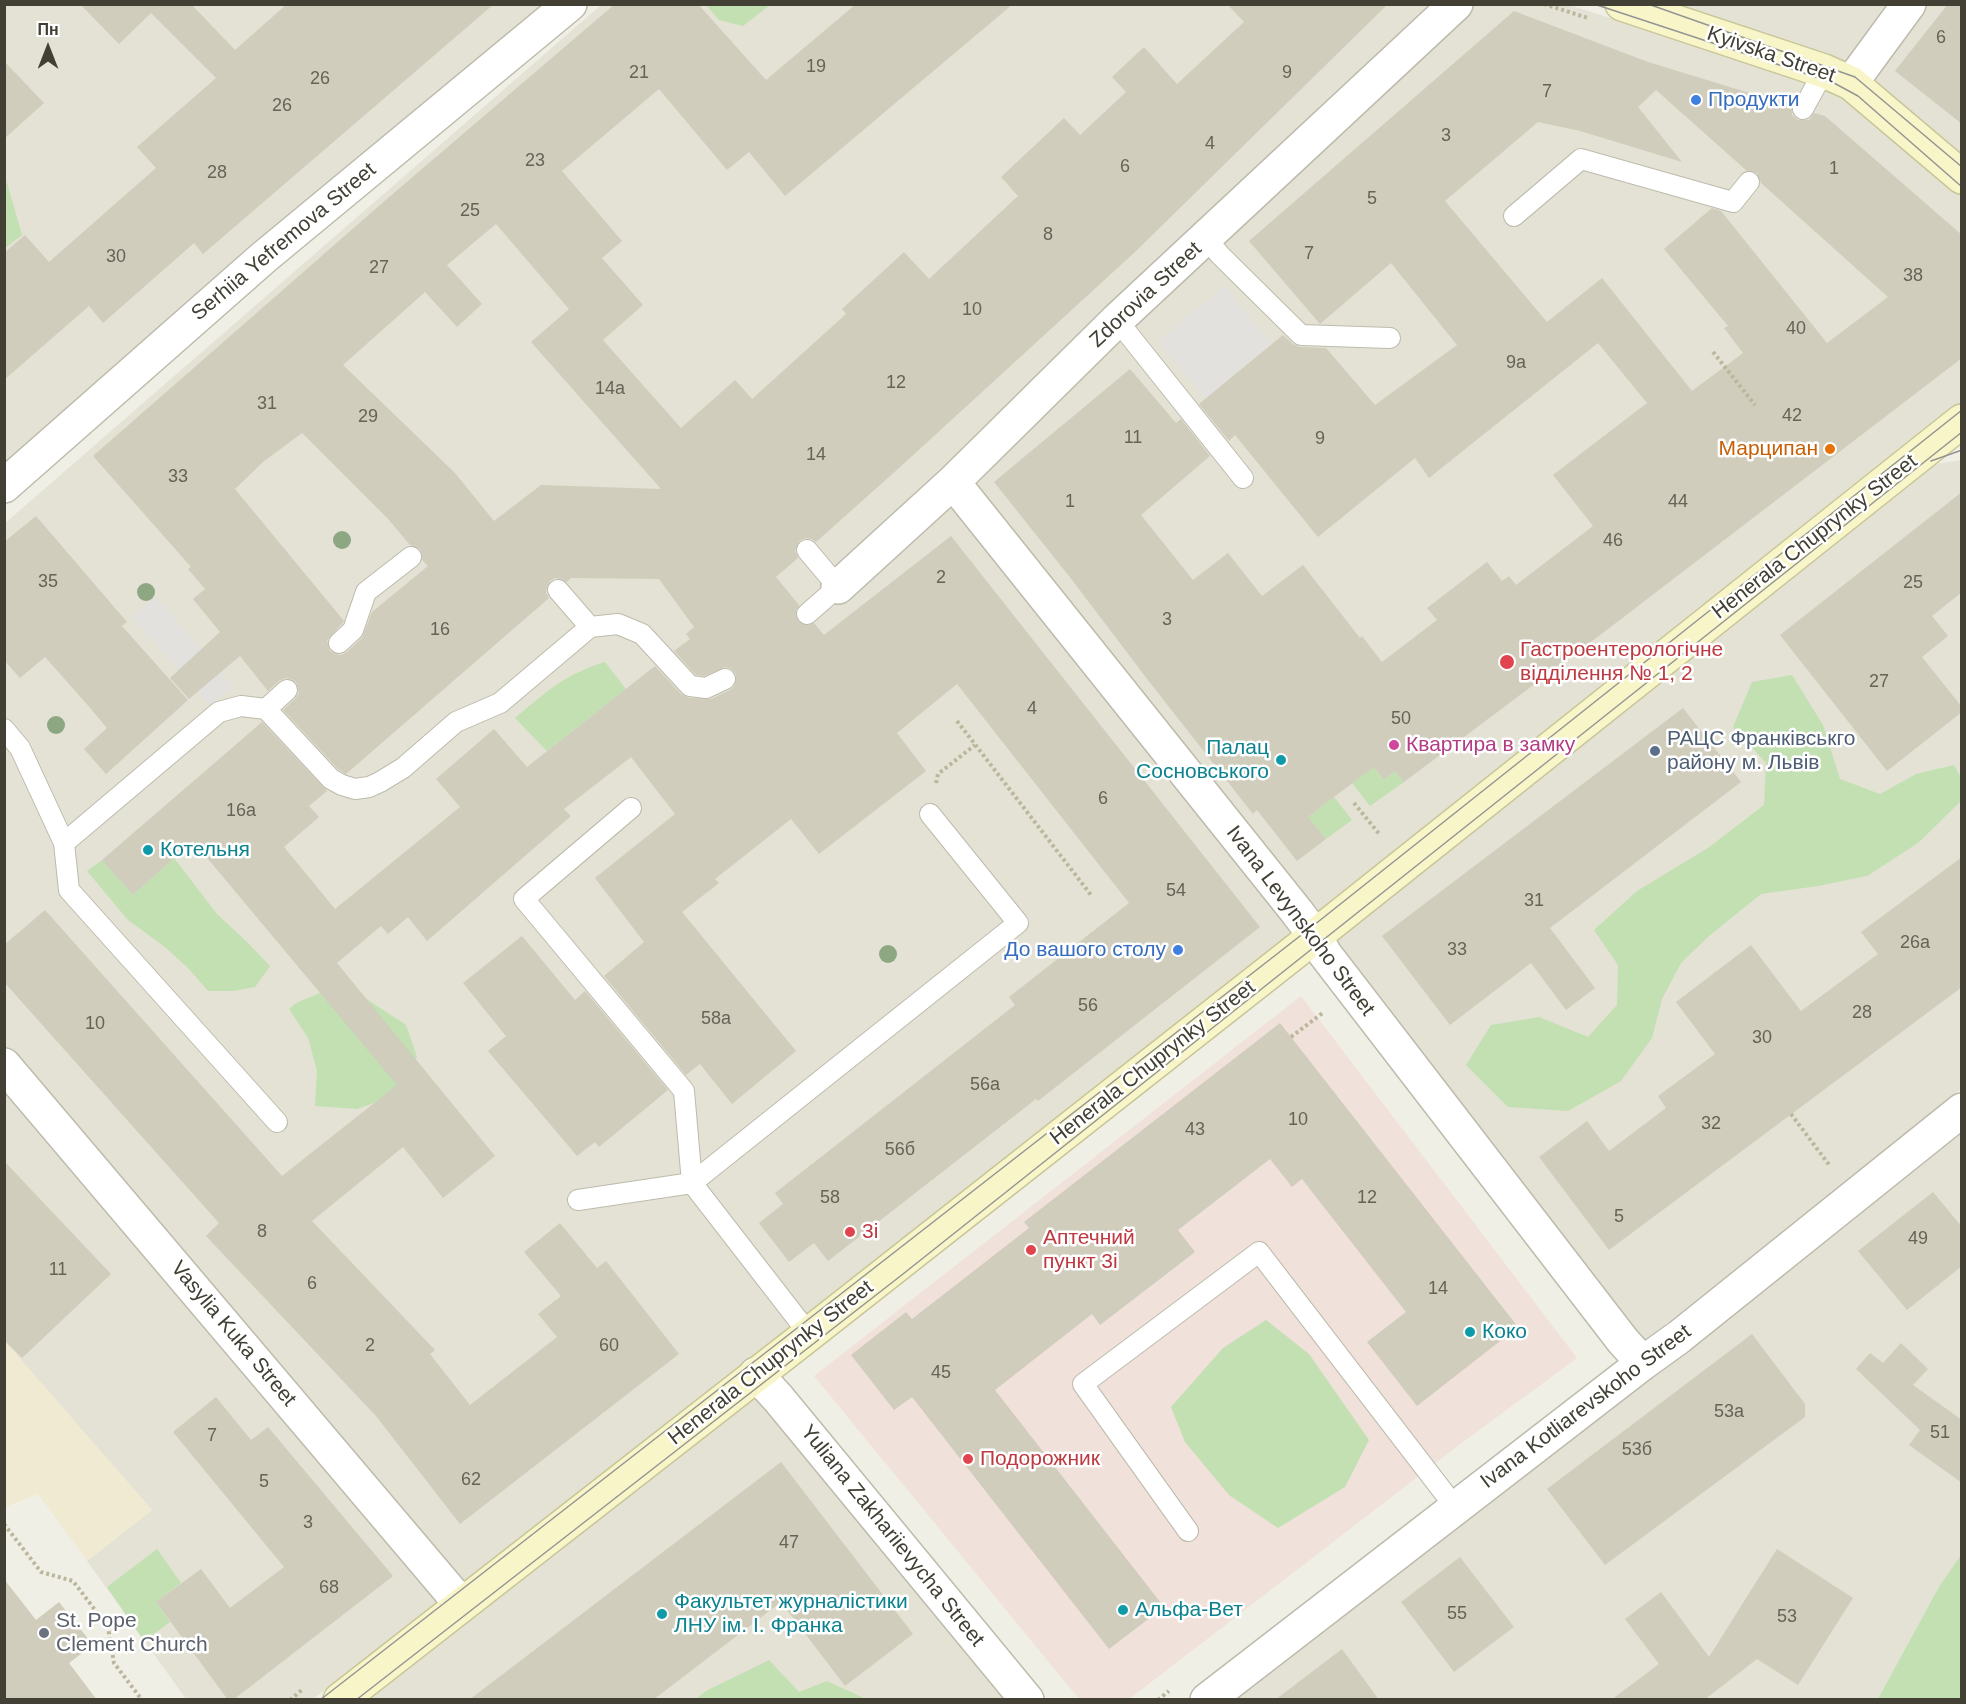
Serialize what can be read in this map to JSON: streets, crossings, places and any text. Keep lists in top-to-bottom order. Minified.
{"streets":{"street":["Kyivska Street","Serhiia Yefremova Street","Zdorovia Street","Henerala Chuprynky Street","Ivana Levynskoho Street","Vasylia Kuka Street","Ivana Kotliarevskoho Street","Yuliana Zakhariievycha Street"]},"crossings":[["Zdorovia Street","Ivana Levynskoho Street"],["Henerala Chuprynky Street","Ivana Levynskoho Street"],["Henerala Chuprynky Street","Vasylia Kuka Street"],["Henerala Chuprynky Street","Yuliana Zakhariievycha Street"],["Ivana Levynskoho Street","Ivana Kotliarevskoho Street"]],"places":["Продукти","Марципан","Гастроентерологічне відділення № 1, 2","Квартира в замку","РАЦС Франківськго району м. Львів","Палац Сосновського","Котельня","До вашого столу","3i","Аптечний пункт 3і","Коко","Подорожник","Альфа-Вет","Факультет журналістики ЛНУ ім. І. Франка","St. Pope Clement Church"],"house_numbers":["6","19","21","9","26","7","26","3","4","23","6","1","28","5","25","8","7","30","27","38","10","40","9а","12","14а","31","42","29","11","9","14","33","1","44","46","2","35","25","3","16","27","4","50","6","16а","54","31","26а","33","56","28","58а","10","30","56а","10","32","43","56б","58","12","5","8","49","11","6","14","2","60","45","53а","51","7","53б","62","5","3","47","68","55","53"],"north":"top"}
